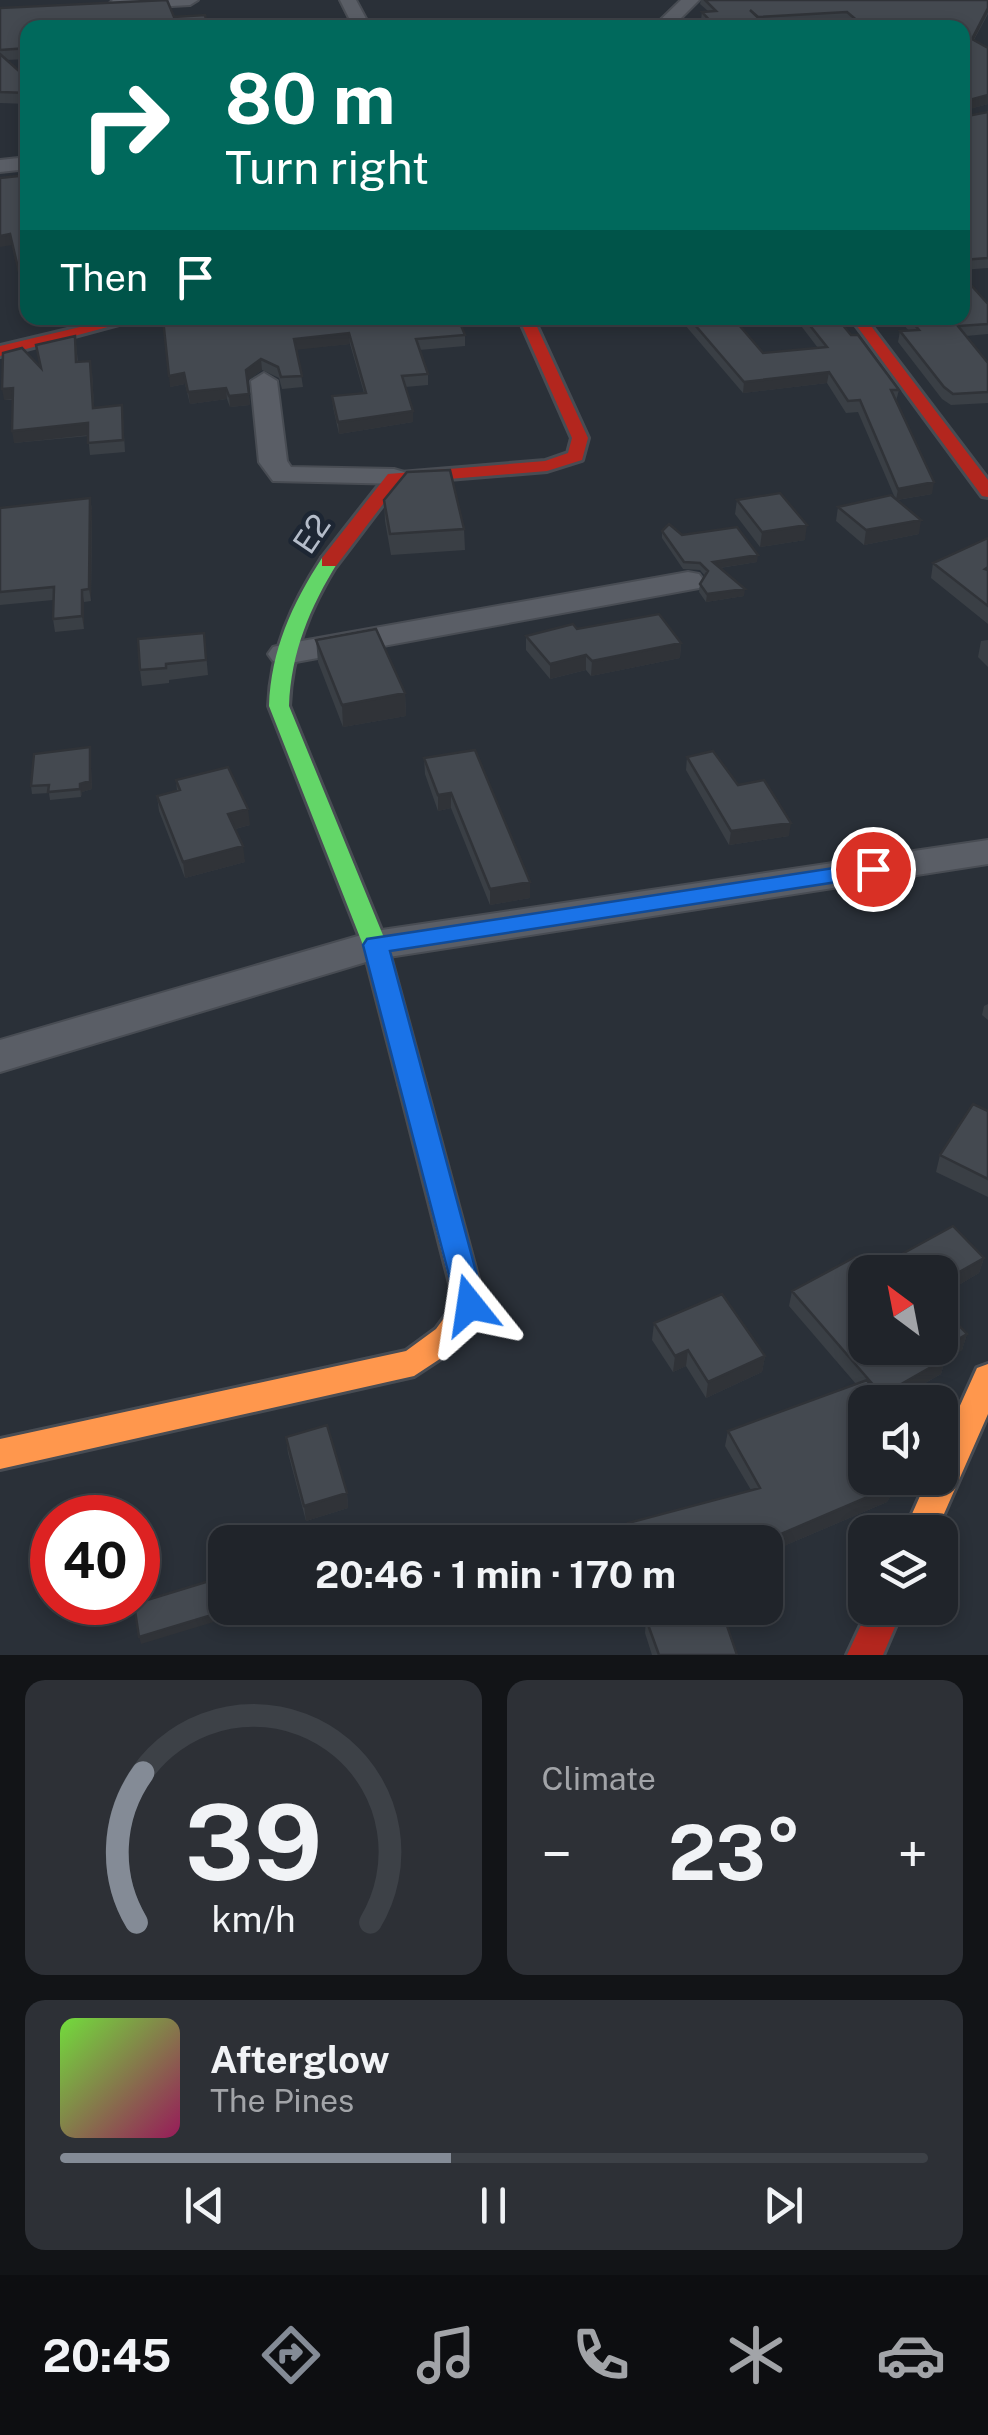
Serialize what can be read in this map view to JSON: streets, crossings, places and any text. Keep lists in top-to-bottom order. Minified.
{"streets":{"street":["E2"]},"north":"top left","page":{"turn":["80 m","Turn right"],"then":"Then","limit":"40","trip":"20:46 · 1 min · 170 m","tile":"Climate","heat":["−","23°","+"],"song":["Afterglow","The Pines"],"tabs":"20:45","gauge":["39","km/h"]}}
